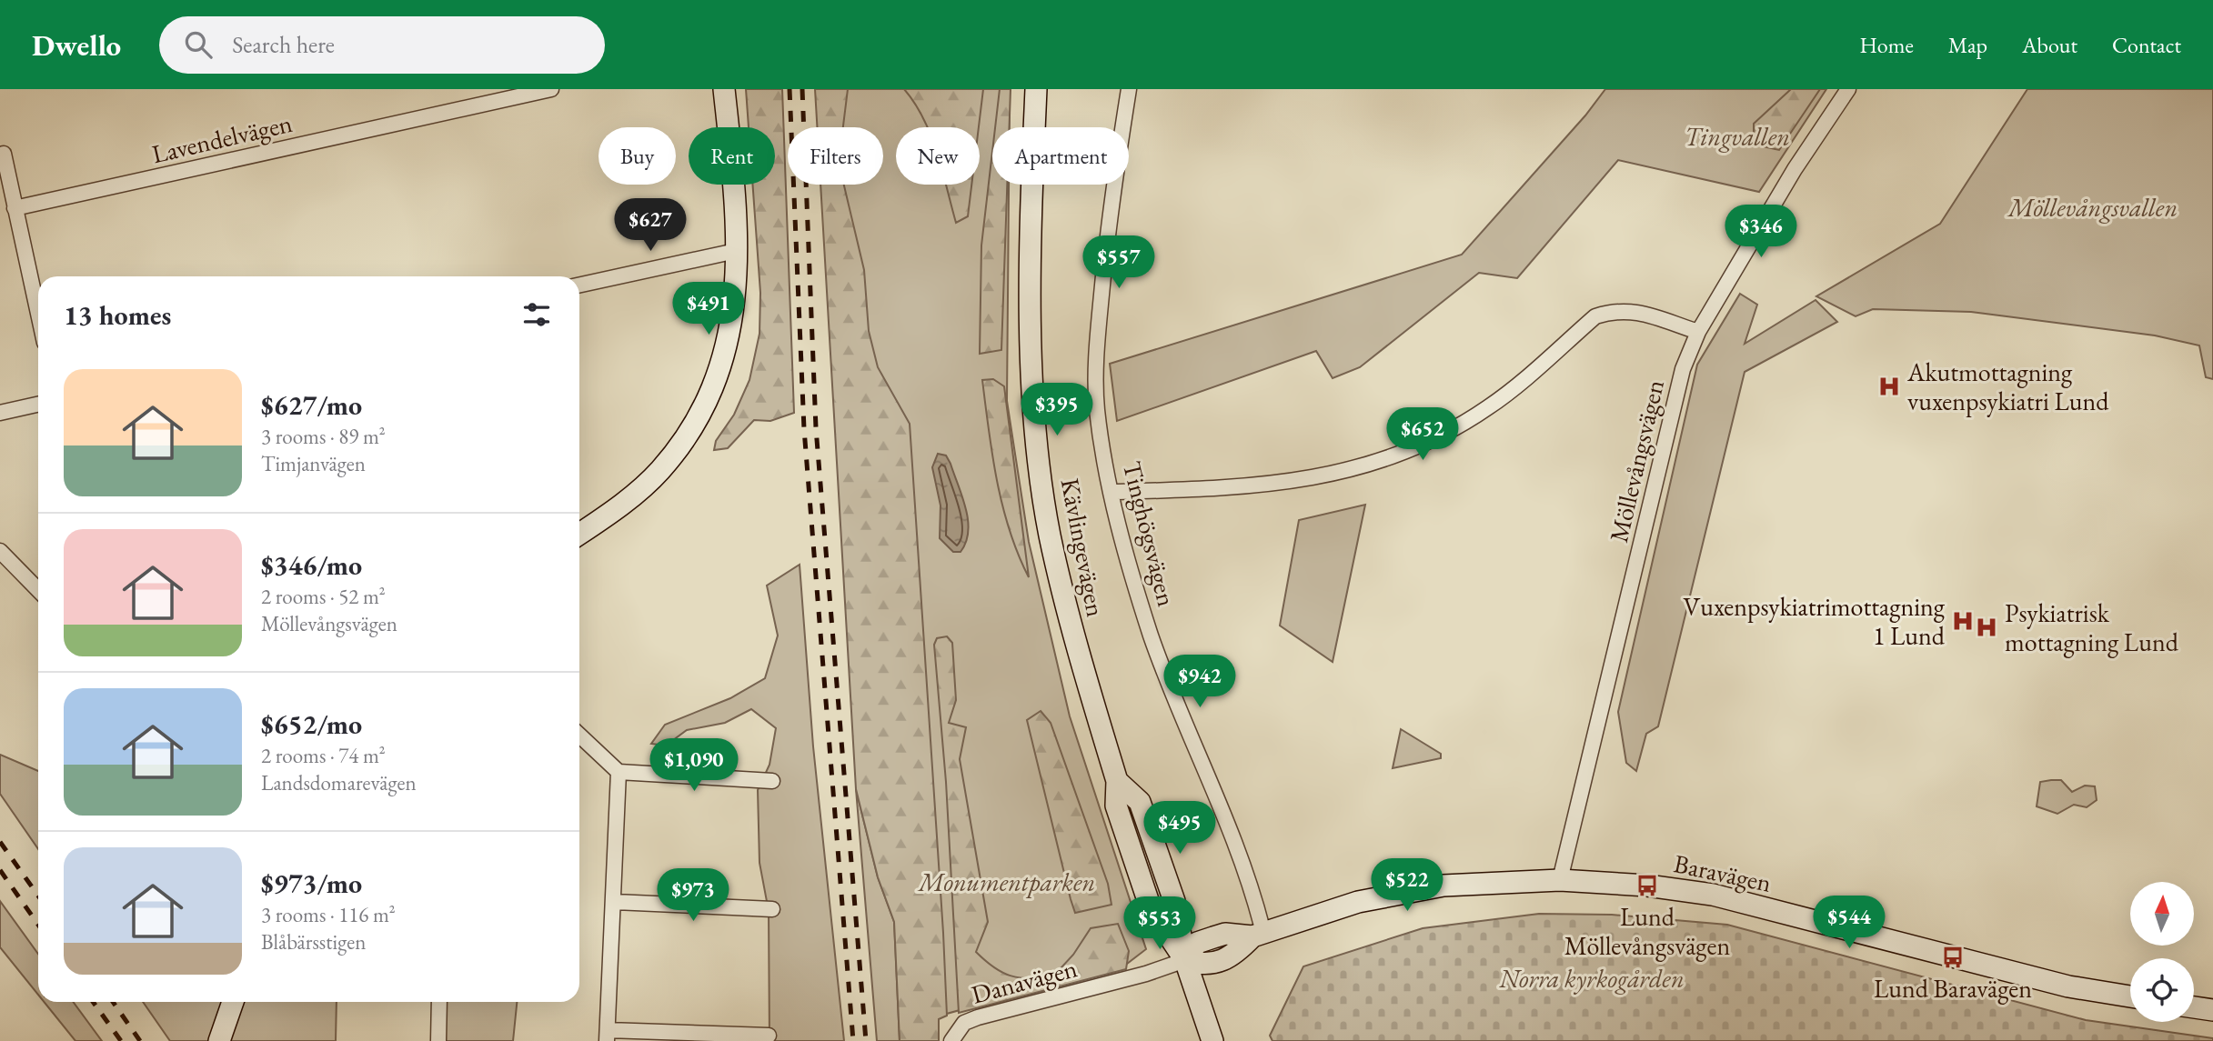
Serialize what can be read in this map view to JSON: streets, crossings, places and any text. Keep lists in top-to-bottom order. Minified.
{"streets":{"main road":["Kävlingevägen","Baravägen"],"street":["Lavendelvägen","Möllevångsvägen","Tinghögsvägen","Danavägen"]},"crossings":[["Möllevångsvägen","Baravägen"],["Tinghögsvägen","Baravägen"],["Kävlingevägen","Baravägen"],["Kävlingevägen","Danavägen"],["Baravägen","Danavägen"]],"parks":["Tingvallen","Möllevångsvallen","Monumentparken","Norra kyrkogården"],"places":{"hospital":["Akutmottagning vuxenpsykiatri Lund","Vuxenpsykiatrimottagning 1 Lund","Psykiatrisk mottagning Lund"],"bus stop":["Lund Möllevångsvägen","Lund Baravägen"]},"north":"top","page":{"header":"Dwello","search":"Search here","nav":["Home","Map","About","Contact"],"chip":["Buy","Rent","Filters","New","Apartment"],"price":["$627","$346","$557","$491","$395","$652","$942","$1,090","$495","$522","$973","$544","$553"],"heading":"13 homes","list":[{"name":"$627/mo","note":"3 rooms · 89 m² · Timjanvägen"},{"name":"$346/mo","note":"2 rooms · 52 m² · Möllevångsvägen"},{"name":"$652/mo","note":"2 rooms · 74 m² · Landsdomarevägen"},{"name":"$973/mo","note":"3 rooms · 116 m² · Blåbärsstigen"}]}}
